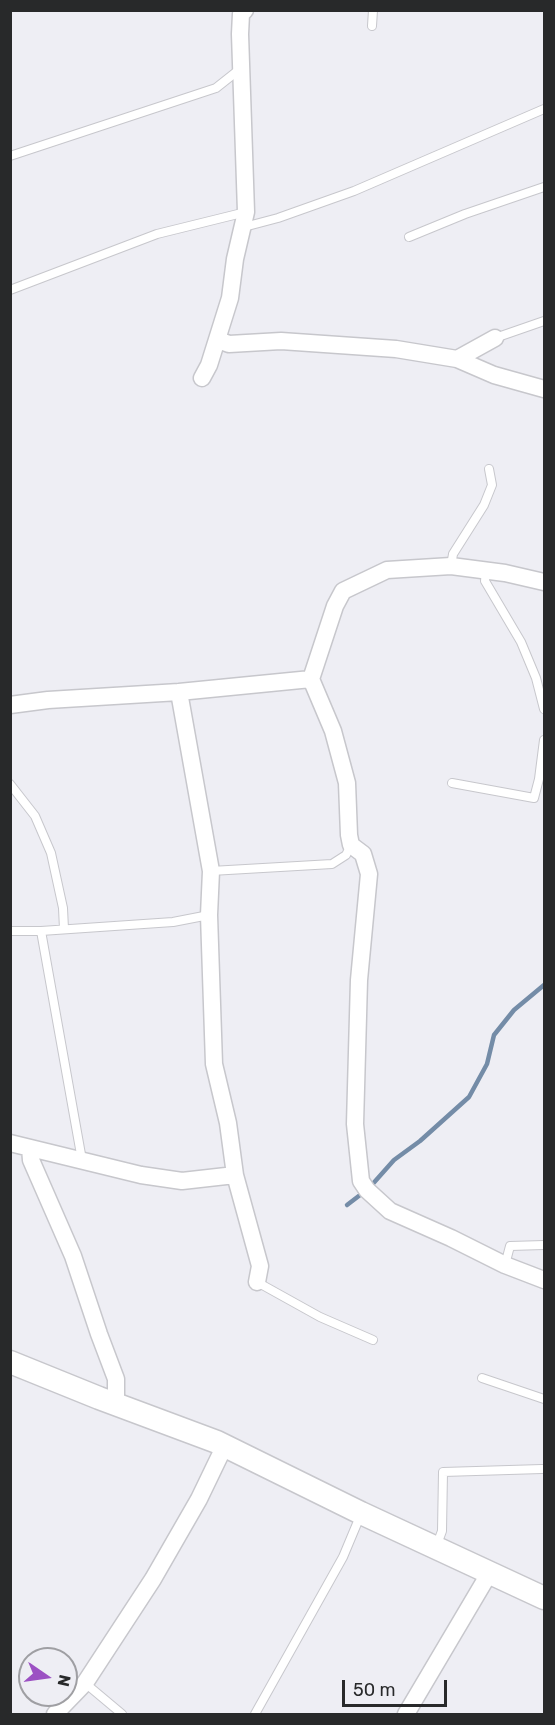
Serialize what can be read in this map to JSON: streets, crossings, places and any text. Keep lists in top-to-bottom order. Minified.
{"scale_bar":"50 m","north":"right"}
